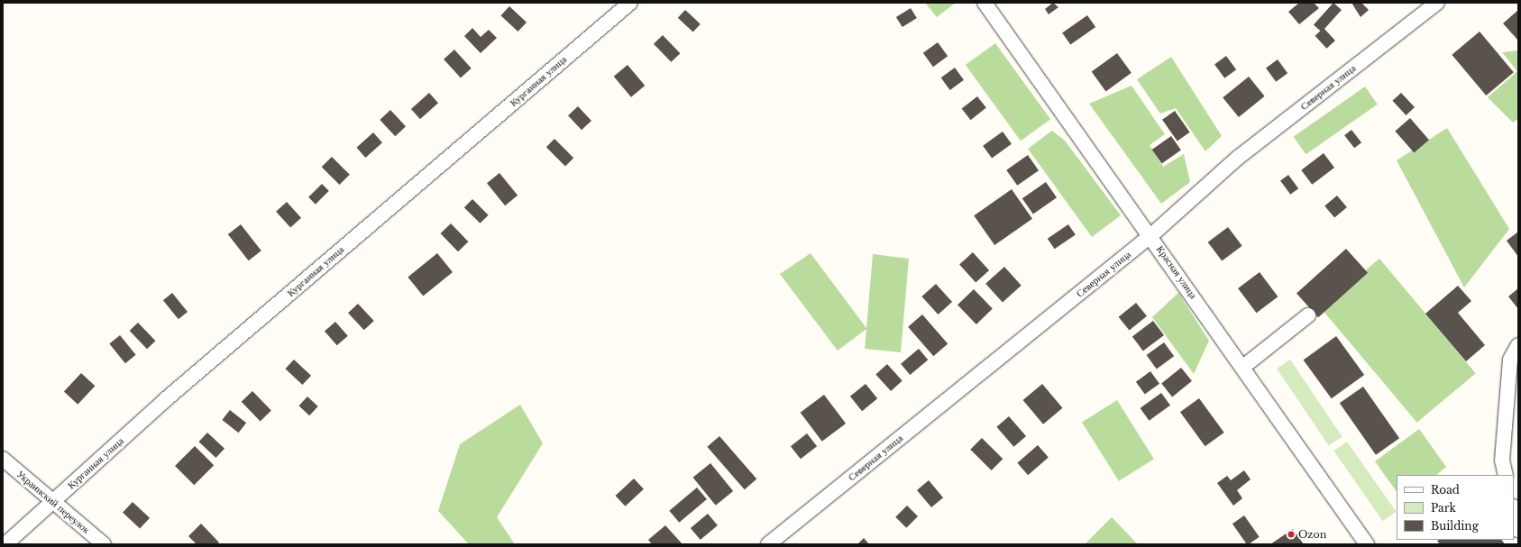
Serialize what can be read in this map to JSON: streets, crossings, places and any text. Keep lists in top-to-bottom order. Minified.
{"streets":{"street":["Курганная улица","Северная улица","Красная улица","Украинский переулок"]},"crossings":[["Курганная улица","Украинский переулок"],["Северная улица","Красная улица"]],"places":["Ozon"],"legend":["Road","Park","Building"]}
